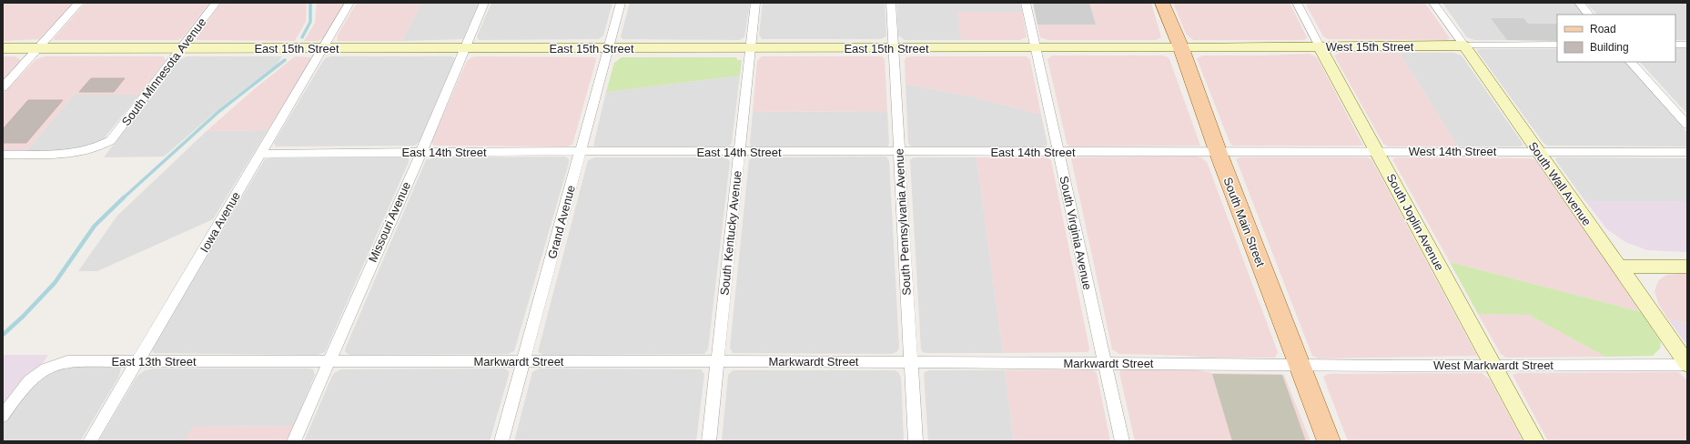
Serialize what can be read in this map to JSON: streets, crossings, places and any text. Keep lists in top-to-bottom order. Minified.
{"streets":{"main road":["West 15th Street","East 15th Street","South Wall Avenue","South Main Street","South Joplin Avenue"],"street":["South Minnesota Avenue","West 14th Street","East 14th Street","Iowa Avenue","Missouri Avenue","Grand Avenue","South Pennsylvania Avenue","South Kentucky Avenue","South Virginia Avenue","East 13th Street","Markwardt Street","West Markwardt Street"]},"crossings":[["West 15th Street","East 15th Street"],["West 15th Street","South Wall Avenue"],["West 15th Street","South Main Street"],["West 15th Street","South Joplin Avenue"],["East 15th Street","South Minnesota Avenue"],["East 15th Street","Iowa Avenue"],["East 15th Street","Missouri Avenue"],["East 15th Street","Grand Avenue"],["East 15th Street","South Pennsylvania Avenue"],["East 15th Street","South Main Street"],["East 15th Street","South Kentucky Avenue"],["East 15th Street","South Virginia Avenue"],["West 14th Street","East 14th Street"],["West 14th Street","South Wall Avenue"],["West 14th Street","South Main Street"],["West 14th Street","South Joplin Avenue"],["East 14th Street","Iowa Avenue"],["East 14th Street","Missouri Avenue"],["East 14th Street","Grand Avenue"],["East 14th Street","South Pennsylvania Avenue"],["East 14th Street","South Main Street"],["East 14th Street","South Kentucky Avenue"],["East 14th Street","South Virginia Avenue"],["South Wall Avenue","West Markwardt Street"],["Iowa Avenue","East 13th Street"],["Missouri Avenue","East 13th Street"],["Missouri Avenue","Markwardt Street"],["Grand Avenue","Markwardt Street"],["South Pennsylvania Avenue","Markwardt Street"],["South Main Street","Markwardt Street"],["South Main Street","West Markwardt Street"],["South Joplin Avenue","West Markwardt Street"],["South Kentucky Avenue","Markwardt Street"],["South Virginia Avenue","Markwardt Street"],["East 13th Street","Markwardt Street"],["Markwardt Street","West Markwardt Street"]],"legend":["Road","Building"]}
